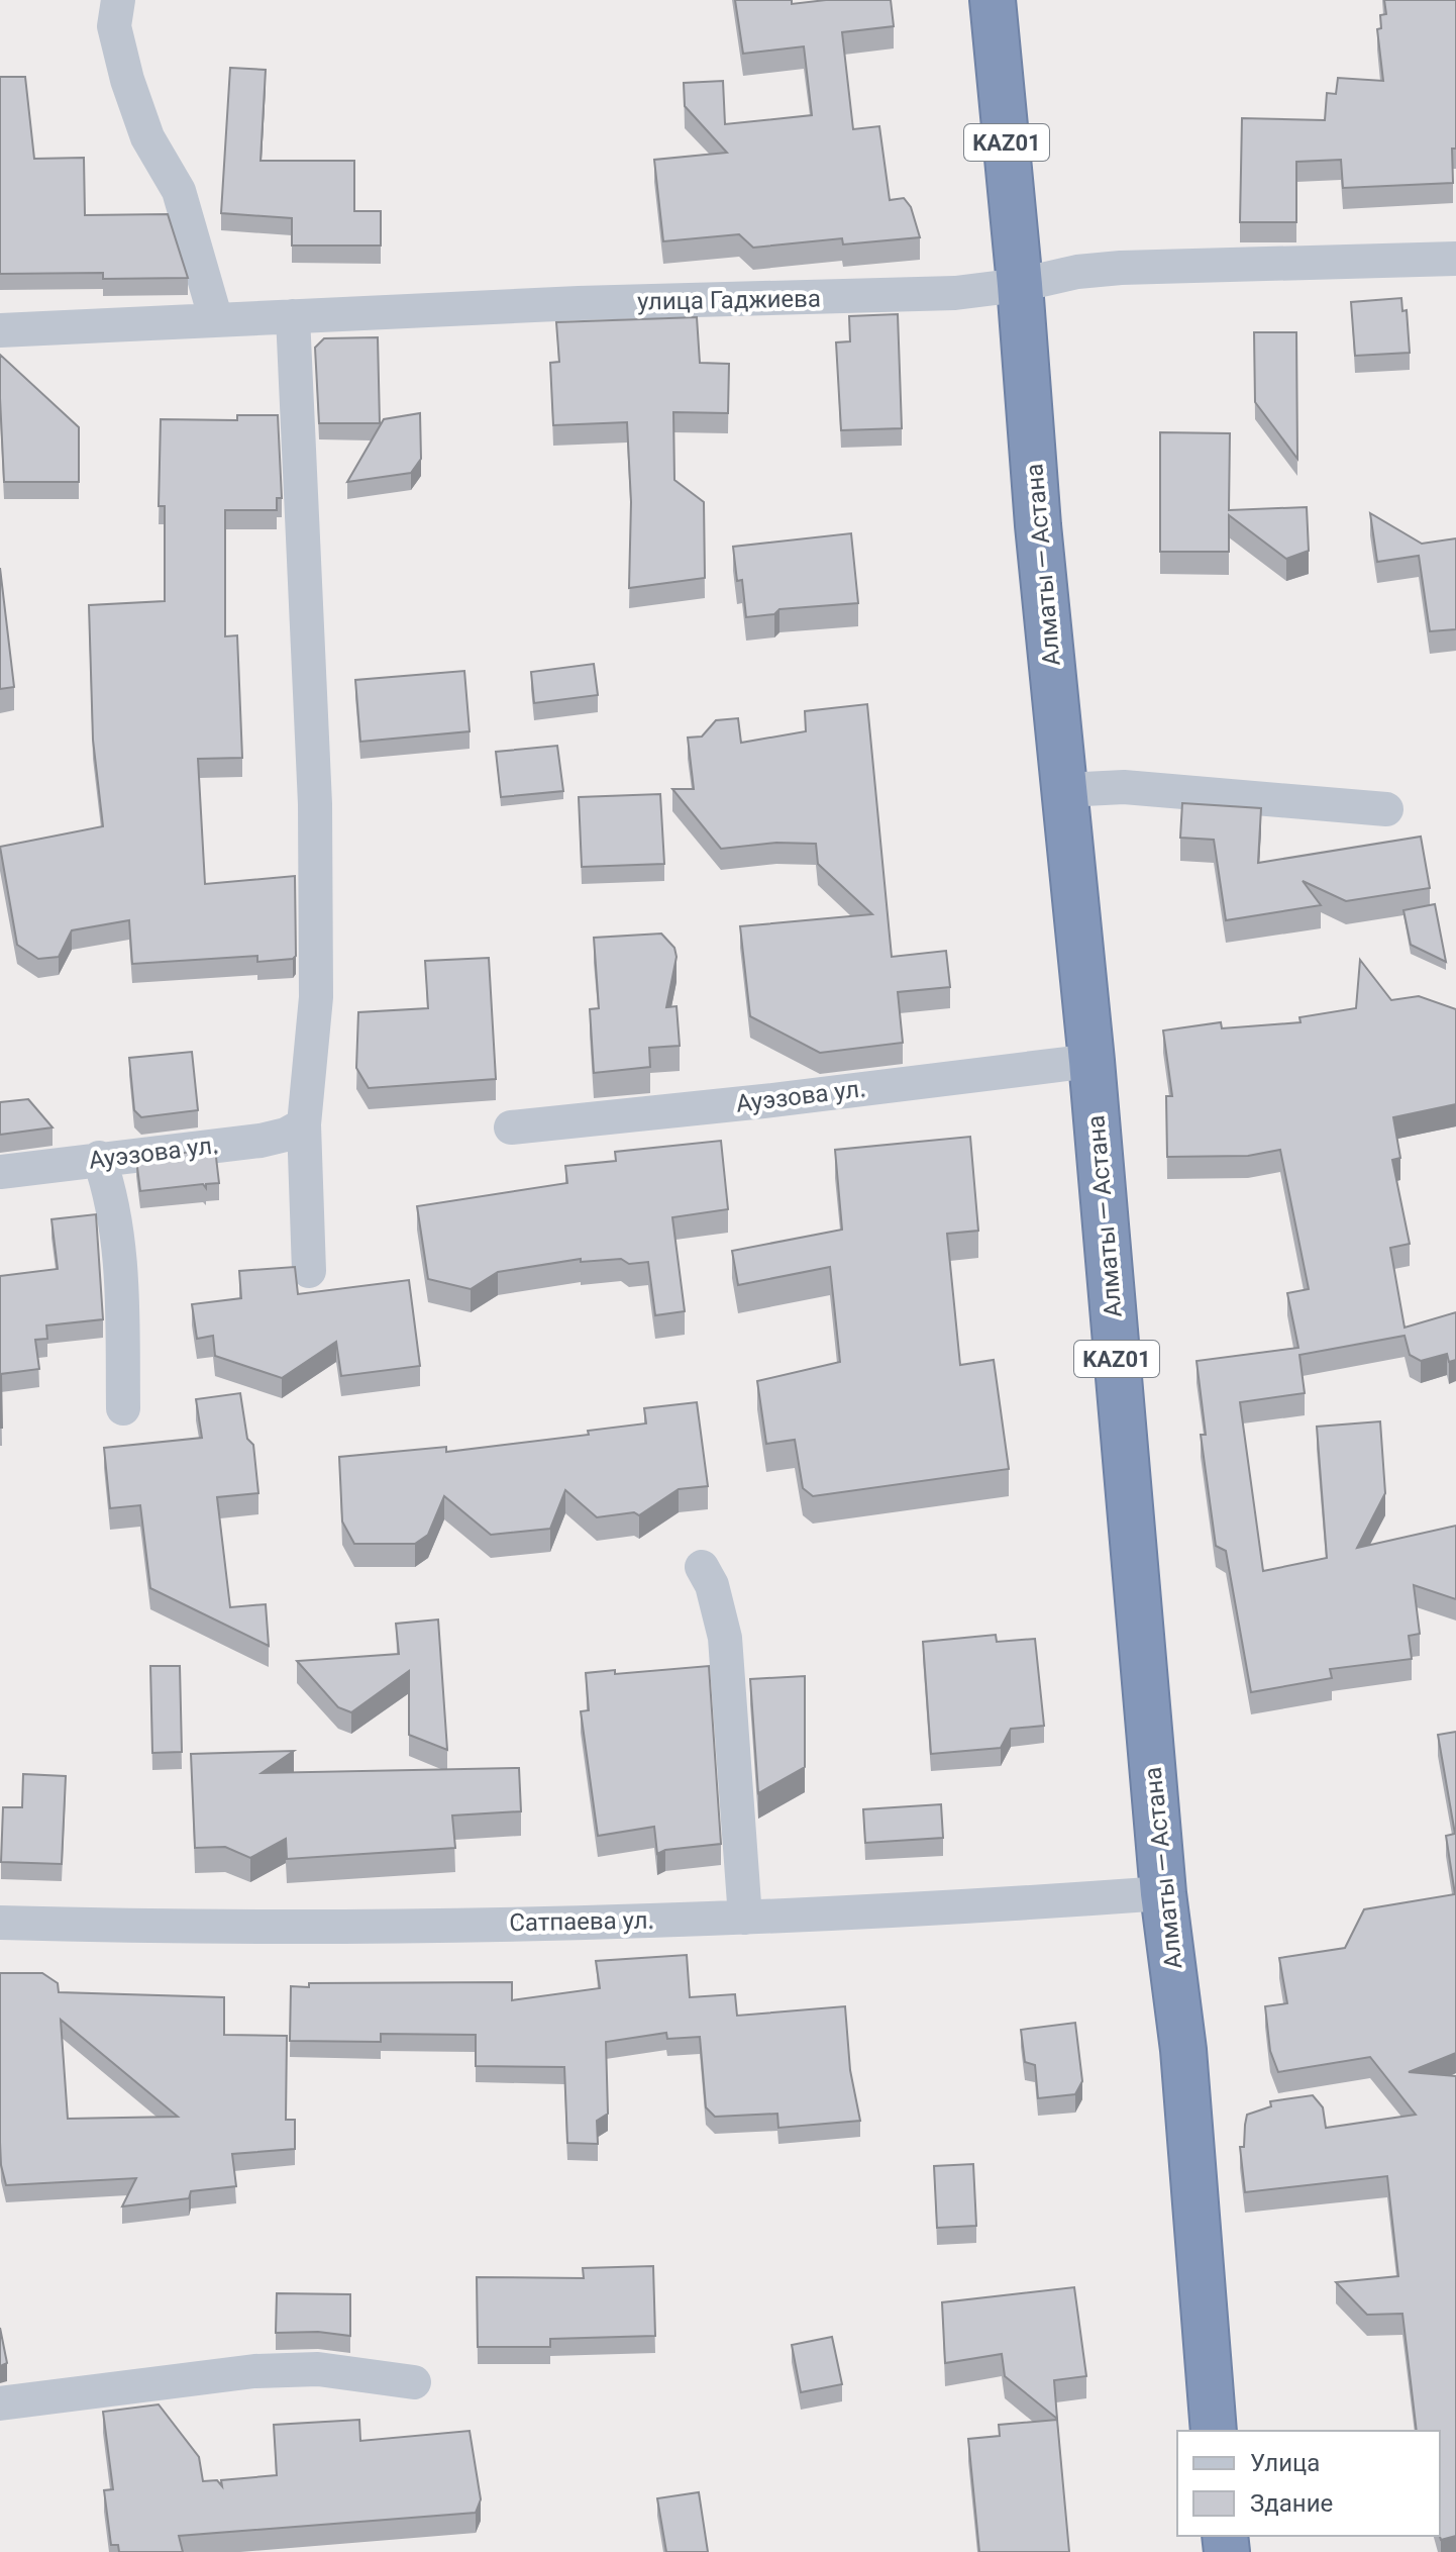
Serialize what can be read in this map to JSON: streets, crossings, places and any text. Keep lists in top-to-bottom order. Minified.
{"streets":{"highway":["KАZ01","Алматы — Астана"],"street":["улица Гаджиева","Ауэзова ул.","Сатпаева ул."]},"crossings":[["улица Гаджиева","Алматы — Астана"],["Алматы — Астана","Ауэзова ул."],["Алматы — Астана","Сатпаева ул."]],"legend":["Улица","Здание"]}
